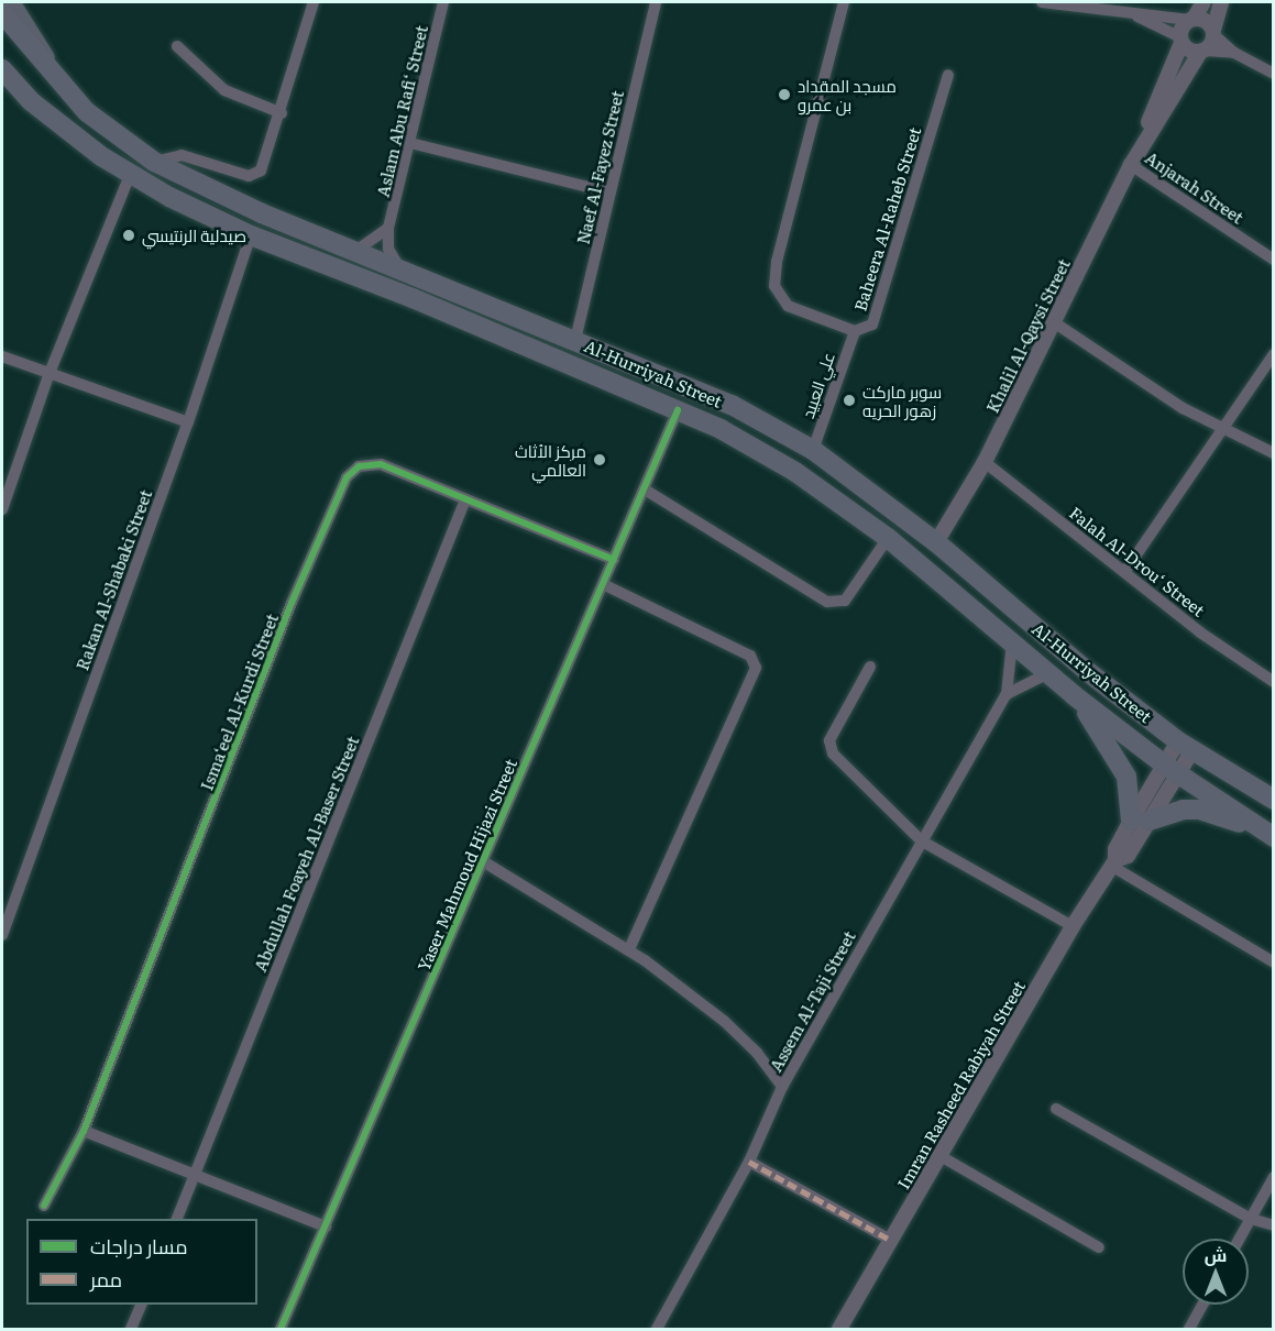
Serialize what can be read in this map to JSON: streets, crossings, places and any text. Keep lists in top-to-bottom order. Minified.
{"streets":{"highway":["Al-Hurriyah Street"],"street":["Aslam Abu Rafi‘ Street","Naef Al-Fayez Street","Anjarah Street","Baheera Al-Raheb Street","Khalil Al-Qaysi Street","علي العبيد","Falah Al-Drou‘ Street","Rakan Al-Shabaki Street","Isma‘eel Al-Kurdi Street","Abdullah Foayeh Al-Baser Street","Yaser Mahmoud Hijazi Street","Assem Al-Taji Street","Imran Rasheed Rabiyah Street"]},"crossings":[["Aslam Abu Rafi‘ Street","Al-Hurriyah Street"],["Naef Al-Fayez Street","Al-Hurriyah Street"],["Anjarah Street","Khalil Al-Qaysi Street"],["Baheera Al-Raheb Street","علي العبيد"],["Khalil Al-Qaysi Street","Al-Hurriyah Street"],["Khalil Al-Qaysi Street","Falah Al-Drou‘ Street"],["Al-Hurriyah Street","علي العبيد"],["Al-Hurriyah Street","Rakan Al-Shabaki Street"],["Al-Hurriyah Street","Yaser Mahmoud Hijazi Street"],["Al-Hurriyah Street","Assem Al-Taji Street"],["Al-Hurriyah Street","Imran Rasheed Rabiyah Street"],["Isma‘eel Al-Kurdi Street","Abdullah Foayeh Al-Baser Street"],["Isma‘eel Al-Kurdi Street","Yaser Mahmoud Hijazi Street"]],"places":["مسجد المقداد بن عمرو","صيدلية الرنتيسي","سوبر ماركت زهور الحريه","مركز الأثاث العالمي"],"legend":["مسار دراجات","ممر"],"north":"top"}
